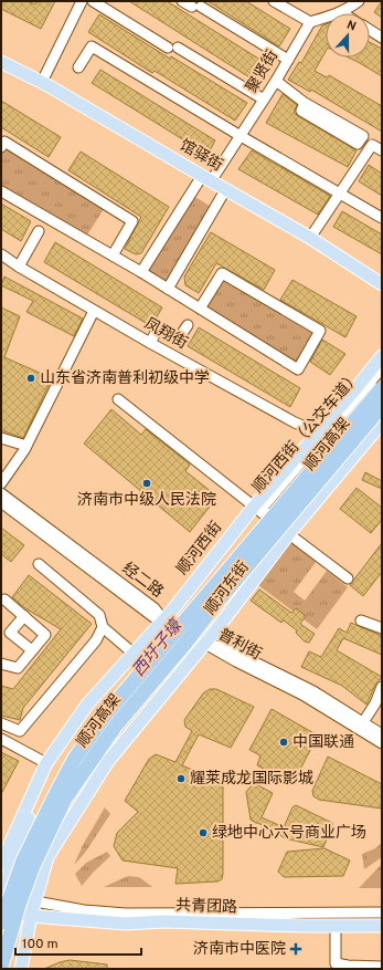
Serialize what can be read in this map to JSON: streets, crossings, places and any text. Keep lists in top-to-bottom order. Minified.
{"streets":{"highway":["顺河高架"],"main road":["馆驿街","顺河西街","顺河东街","共青团路"],"street":["聚贤街","凤翔街","顺河西街（公交车道）","经二路","普利街"]},"crossings":[["聚贤街","馆驿街"],["凤翔街","顺河西街"],["顺河西街（公交车道）","顺河高架"],["顺河西街（公交车道）","顺河西街"],["顺河西街（公交车道）","顺河东街"],["顺河高架","顺河东街"],["顺河西街","经二路"],["顺河东街","普利街"],["顺河东街","共青团路"]],"water":["西圩子壕"],"places":{"other":["山东省济南普利初级中学","济南市中级人民法院","中国联通","耀莱成龙国际影城","绿地中心六号商业广场"],"health":["济南市中医院"]},"scale_bar":"100 m","north":"top"}
